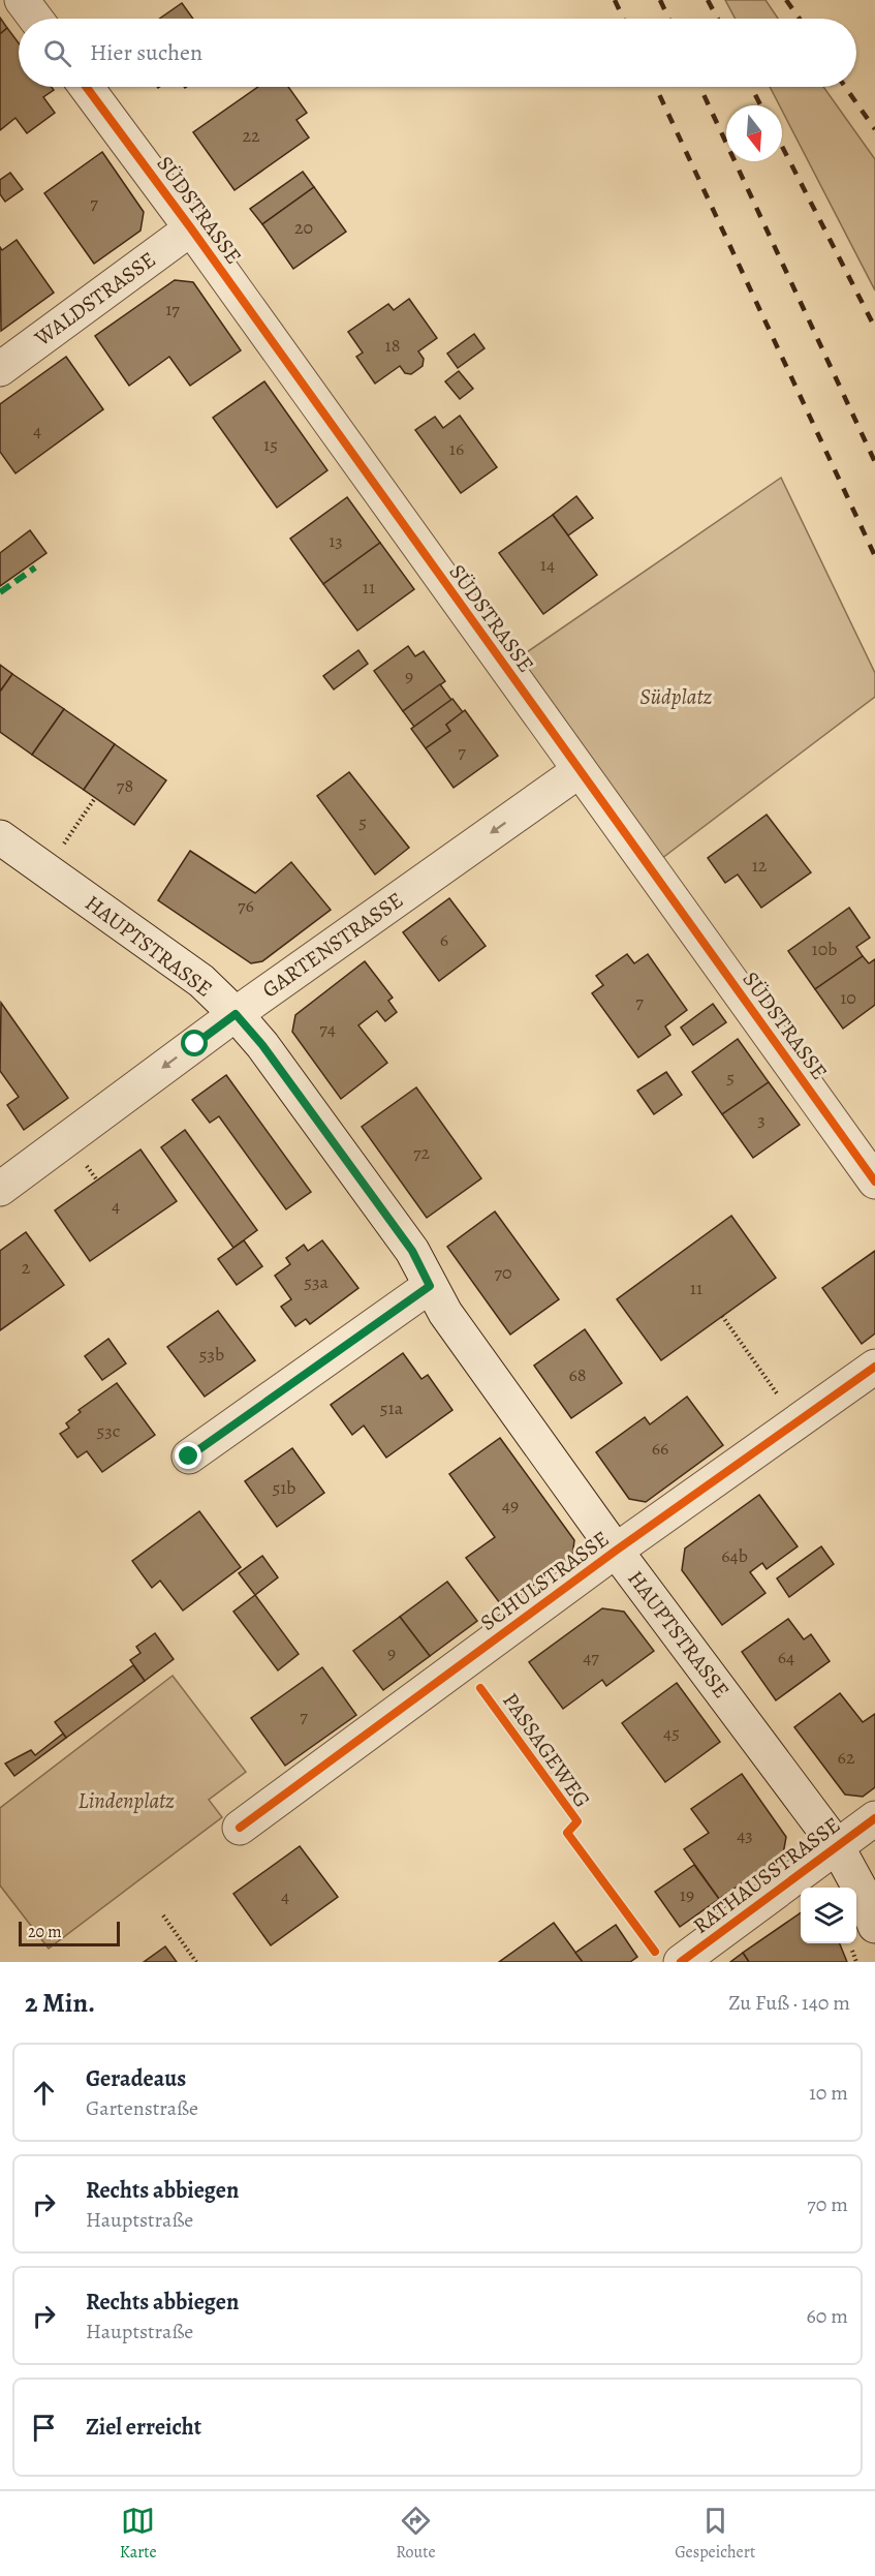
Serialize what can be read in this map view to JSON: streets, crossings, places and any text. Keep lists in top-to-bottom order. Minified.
{"streets":{"street":["SÜDSTRASSE","WALDSTRASSE","GARTENSTRASSE","HAUPTSTRASSE","SCHULSTRASSE","RATHAUSSTRASSE"],"cycle path":["PASSAGEWEG"]},"crossings":[["SÜDSTRASSE","WALDSTRASSE"],["SÜDSTRASSE","GARTENSTRASSE"],["GARTENSTRASSE","HAUPTSTRASSE"],["HAUPTSTRASSE","SCHULSTRASSE"],["HAUPTSTRASSE","RATHAUSSTRASSE"],["PASSAGEWEG","RATHAUSSTRASSE"]],"one_way":["GARTENSTRASSE"],"parks":["Südplatz","Lindenplatz"],"house_numbers":["22","7","20","17","18","4","15","16","13","14","11","9","7","78","5","12","76","6","10b","10","7","74","5","3","72","4","2","70","53a","11","53b","68","51a","53c","66","51b","49","64b","9","47","64","7","45","62","43","19","4"],"scale_bar":"20 m","north":"bottom","page":{"search":"Hier suchen","scale":"20 m","heading":["2 Min.","Zu Fuß · 140 m"],"list":[["Geradeaus","Gartenstraße","10 m"],["Rechts abbiegen","Hauptstraße","70 m"],["Rechts abbiegen","Hauptstraße","60 m"],"Ziel erreicht"],"nav":["Karte","Route","Gespeichert"]}}
